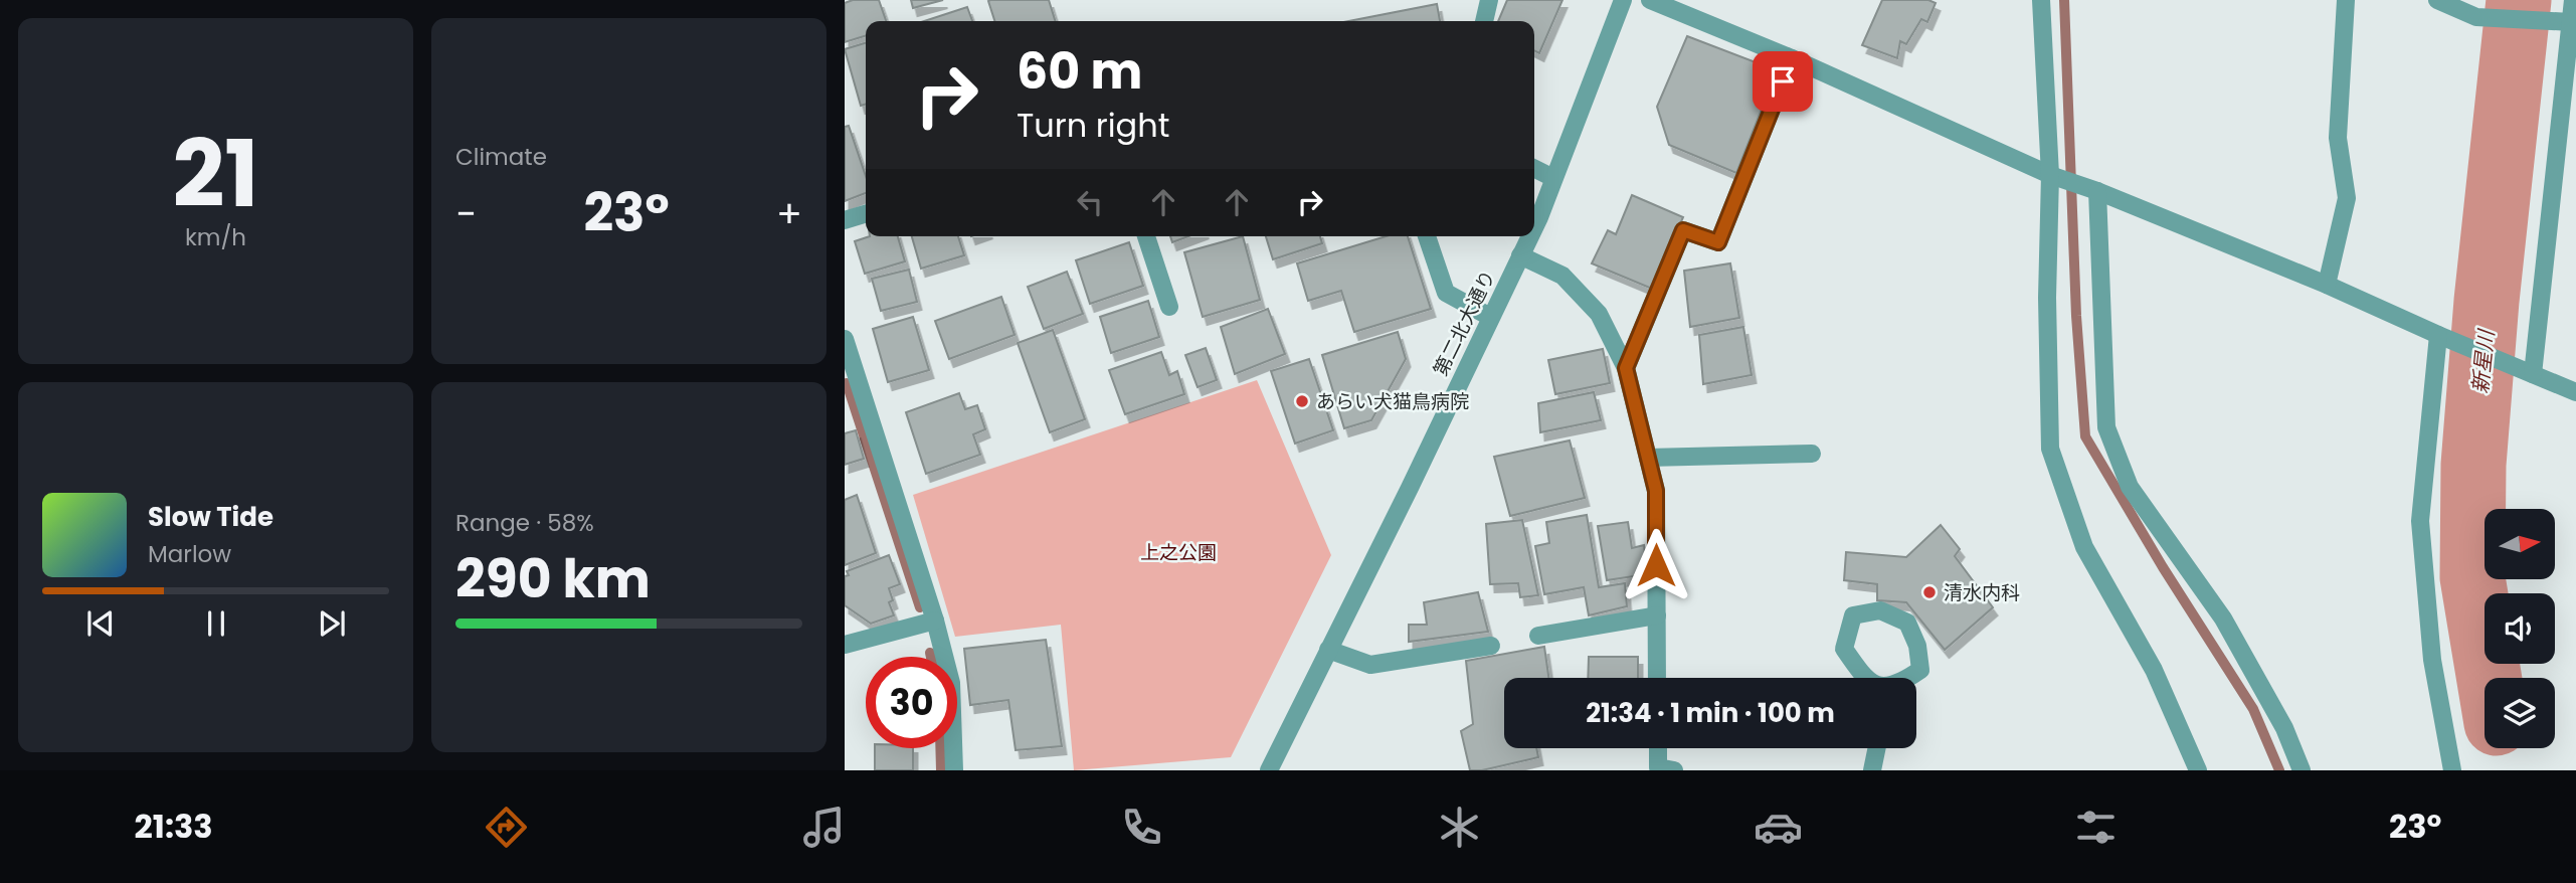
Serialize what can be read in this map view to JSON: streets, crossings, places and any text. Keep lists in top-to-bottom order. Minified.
{"streets":{"street":["第二北大通り"]},"water":["新星川"],"parks":["上之公園"],"places":["あらい犬猫鳥病院","清水内科"],"north":"right","page":{"tile":[["21","km/h"],"Climate",["Range · 58%","290 km"]],"turn":["60 m","Turn right"],"heat":["−","23°","+"],"song":["Slow Tide","Marlow"],"limit":"30","trip":"21:34 · 1 min · 100 m","tabs":["21:33","23°"]}}
